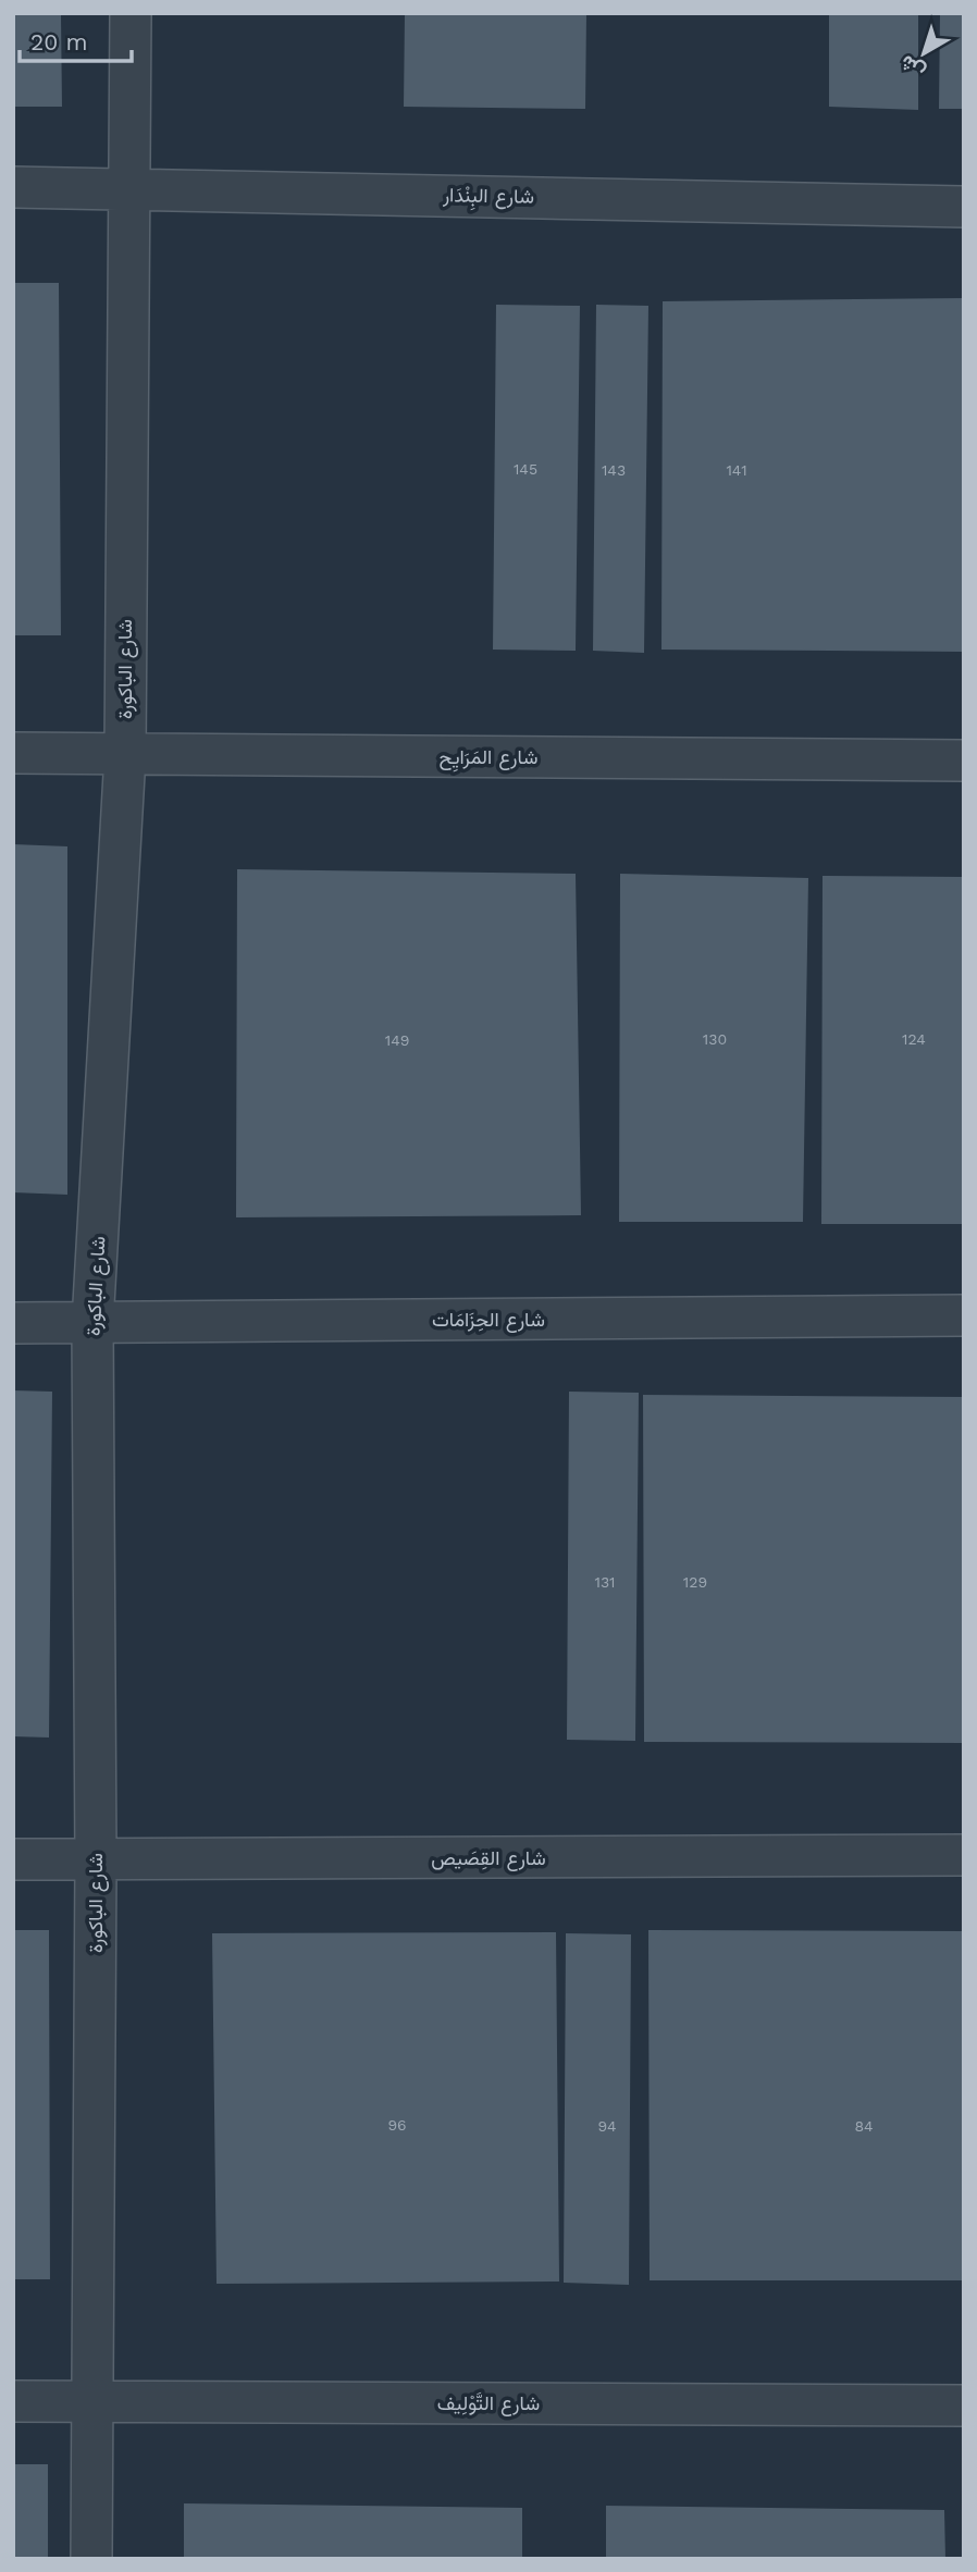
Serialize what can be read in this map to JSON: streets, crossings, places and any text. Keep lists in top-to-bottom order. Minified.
{"streets":{"street":["شارع البِنْدَار","شارع الباكورة","شارع المَرَايِح","شارع الحِزَامَات","شارع القِصَيص","شارع التَّوْلِيف"]},"crossings":[["شارع البِنْدَار","شارع الباكورة"],["شارع الباكورة","شارع المَرَايِح"],["شارع الباكورة","شارع الحِزَامَات"],["شارع الباكورة","شارع القِصَيص"],["شارع الباكورة","شارع التَّوْلِيف"]],"house_numbers":["145","143","141","130","124","149","131","129","96","94","84"],"scale_bar":"20 m","north":"bottom left"}
